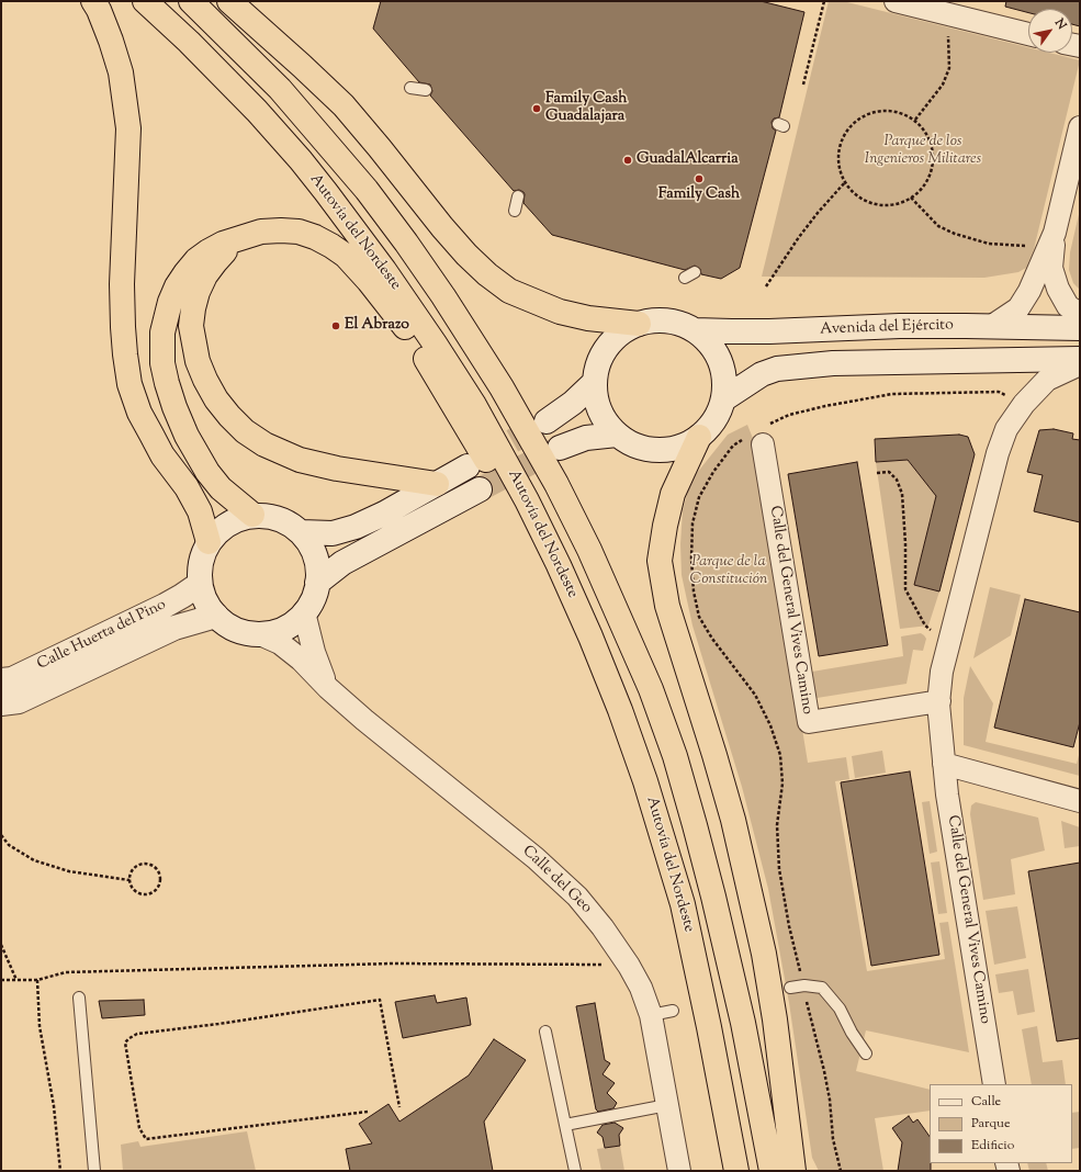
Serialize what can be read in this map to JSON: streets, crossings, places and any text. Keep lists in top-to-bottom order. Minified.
{"streets":{"highway":["Autovía del Nordeste"],"main road":["Avenida del Ejército","Calle Huerta del Pino"],"street":["Calle del General Vives Camino","Calle del Geo"]},"crossings":[["Calle Huerta del Pino","Calle del Geo"]],"parks":["Parque de los Ingenieros Militares","Parque de la Constitución"],"places":["Family Cash Guadalajara","GuadalAlcarria","Family Cash","El Abrazo"],"legend":["Calle","Parque","Edificio"],"north":"top right"}
